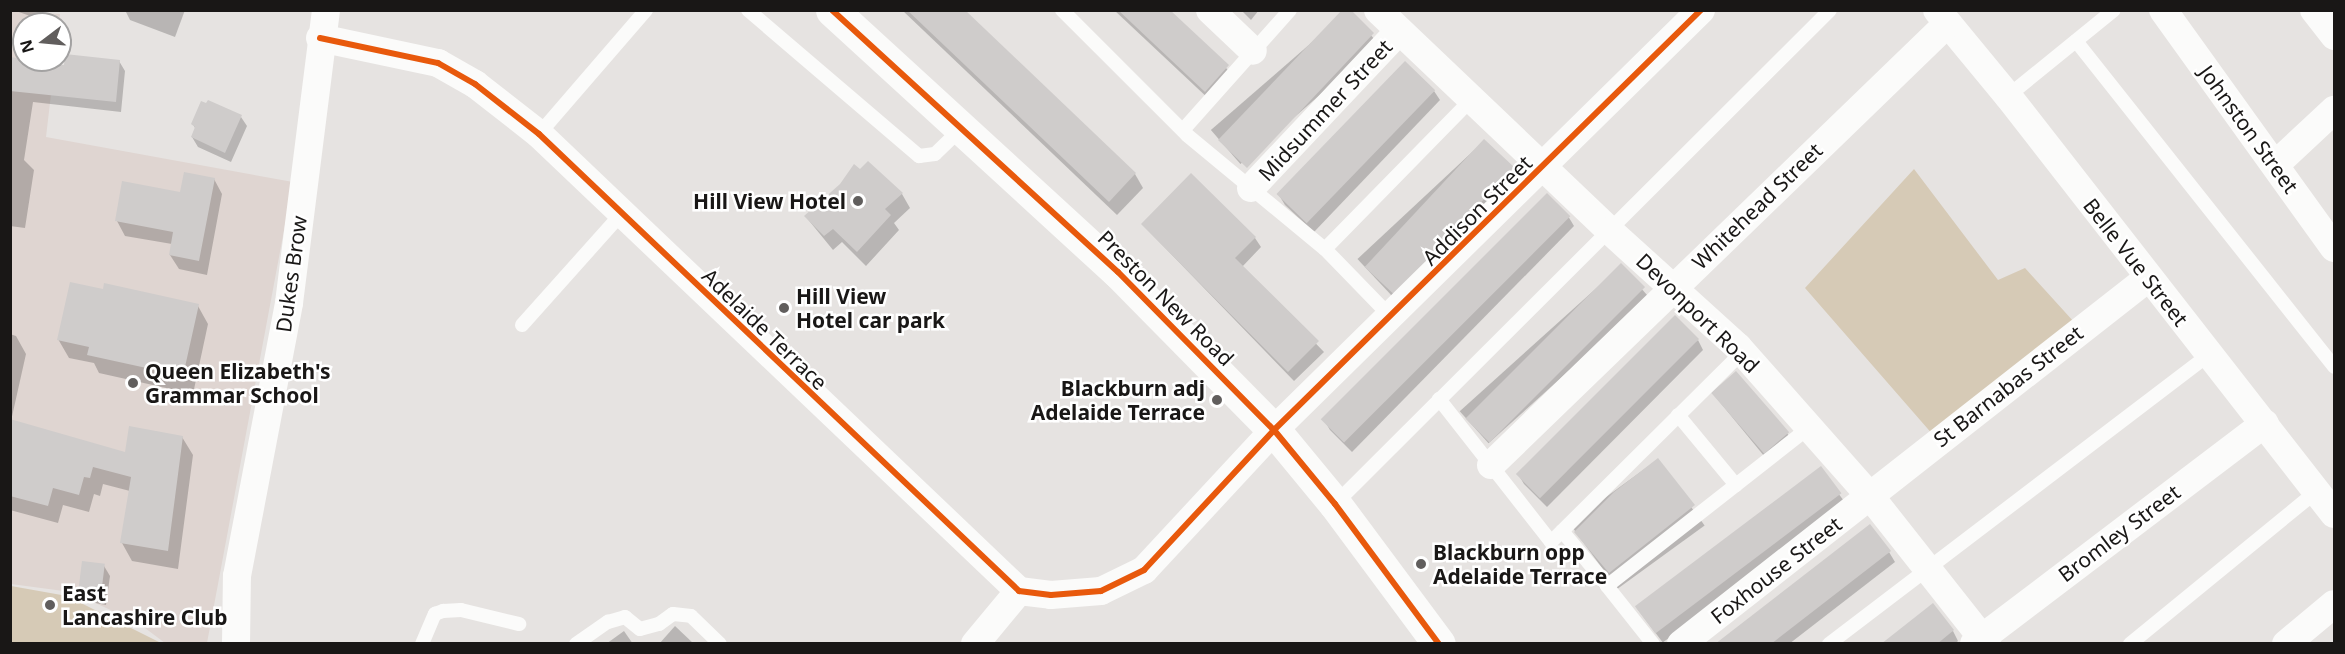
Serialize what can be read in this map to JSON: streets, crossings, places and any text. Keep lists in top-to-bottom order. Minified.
{"streets":{"highway":["Preston New Road"],"street":["Midsummer Street","Johnston Street","Whitehead Street","Addison Street","Belle Vue Street","Dukes Brow","Devonport Road","Adelaide Terrace","St Barnabas Street","Bromley Street","Foxhouse Street"]},"crossings":[["Midsummer Street","Devonport Road"],["Whitehead Street","Belle Vue Street"],["Whitehead Street","Devonport Road"],["Addison Street","Preston New Road"],["Addison Street","Devonport Road"],["Belle Vue Street","St Barnabas Street"],["Belle Vue Street","Bromley Street"],["Dukes Brow","Adelaide Terrace"],["Devonport Road","St Barnabas Street"],["Devonport Road","Bromley Street"],["Devonport Road","Foxhouse Street"],["St Barnabas Street","Foxhouse Street"]],"places":["Hill View Hotel","Hill View Hotel car park","Queen Elizabeth's Grammar School","Blackburn adj Adelaide Terrace","Blackburn opp Adelaide Terrace","East Lancashire Club"],"north":"left"}
